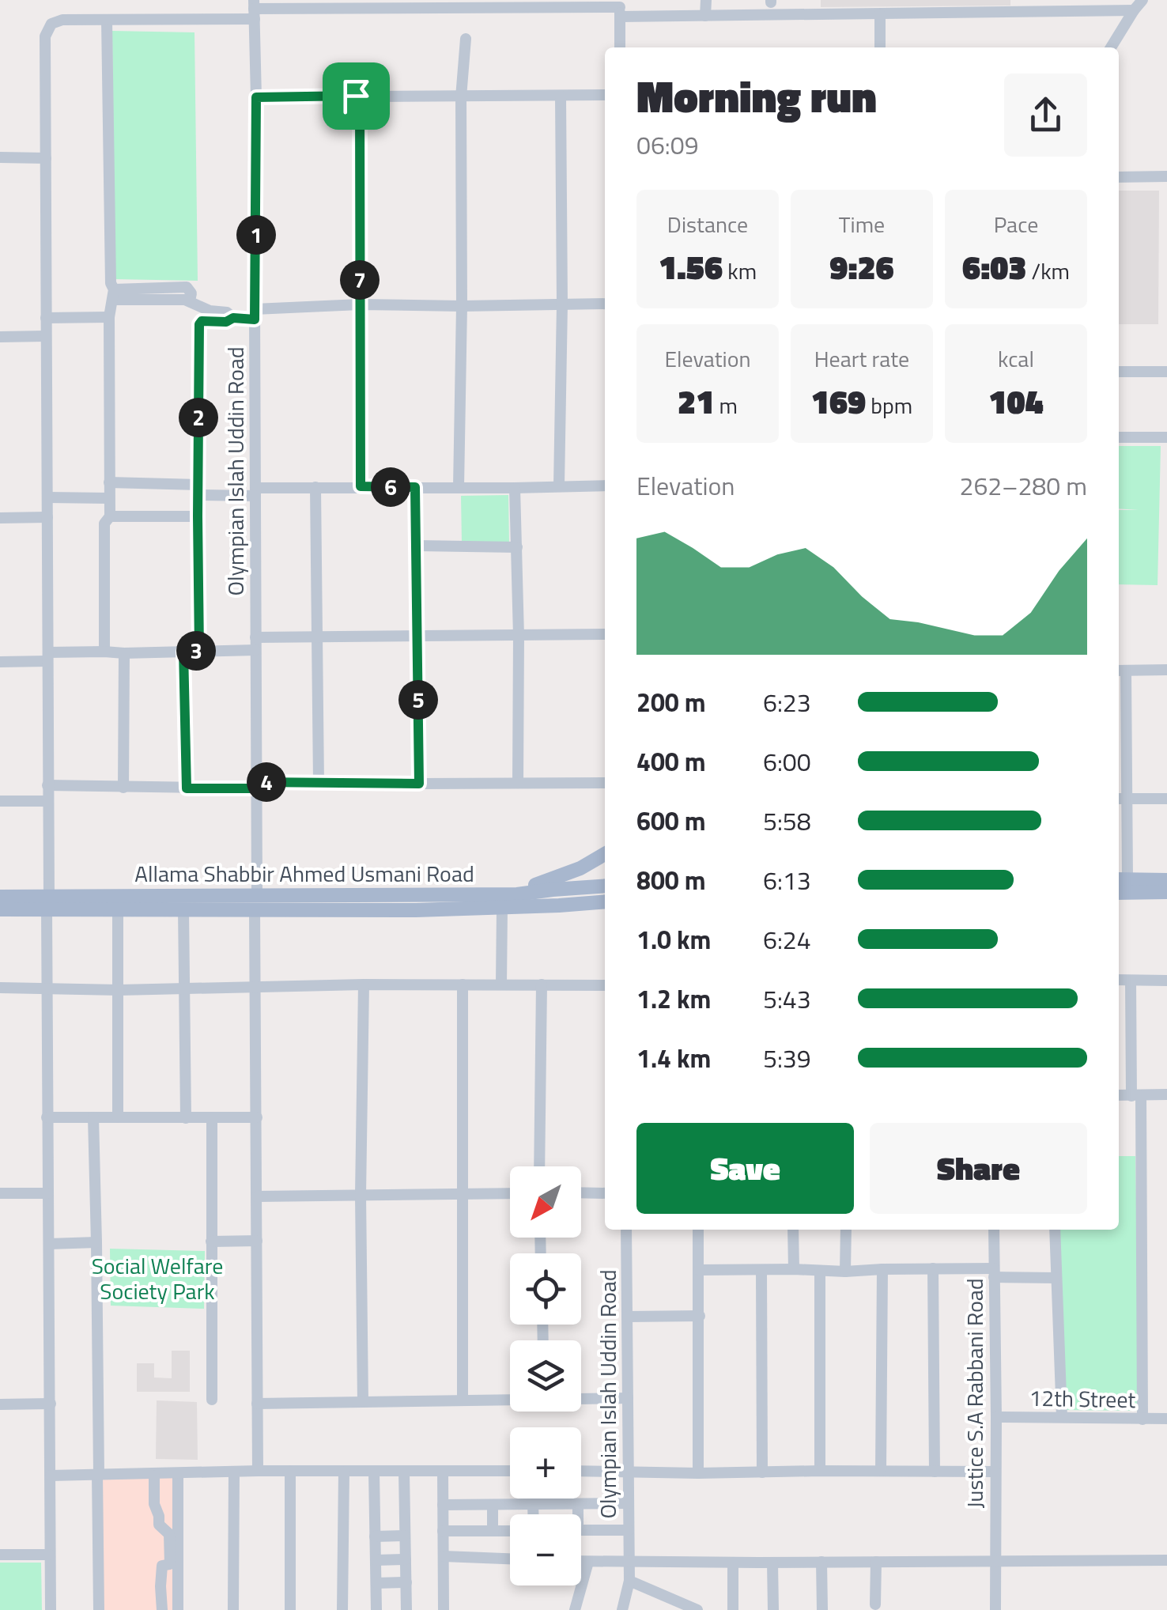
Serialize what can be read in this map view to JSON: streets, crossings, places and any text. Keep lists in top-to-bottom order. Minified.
{"streets":{"main road":["Allama Shabbir Ahmed Usmani Road"],"street":["Olympian Islah Uddin Road","Justice S.A Rabbani Road","12th Street"]},"crossings":[["Olympian Islah Uddin Road","Allama Shabbir Ahmed Usmani Road"],["Justice S.A Rabbani Road","12th Street"]],"parks":["Social Welfare Society Park"],"north":"bottom left","page":{"heading":["Morning run","06:09"],"stats":[["Distance","1.56 km"],["Time","9:26"],["Pace","6:03 /km"],["Elevation","21 m"],["Heart rate","169 bpm"],["kcal","104"]],"pins":["1","7","2","6","3","5","4"],"chart":["Elevation","262–280 m"],"list":[{"name":"200 m","note":"6:23"},{"name":"400 m","note":"6:00"},{"name":"600 m","note":"5:58"},{"name":"800 m","note":"6:13"},{"name":"1.0 km","note":"6:24"},{"name":"1.2 km","note":"5:43"},{"name":"1.4 km","note":"5:39"}],"buttons":["Save","Share"],"map_buttons":["+","−"]}}
